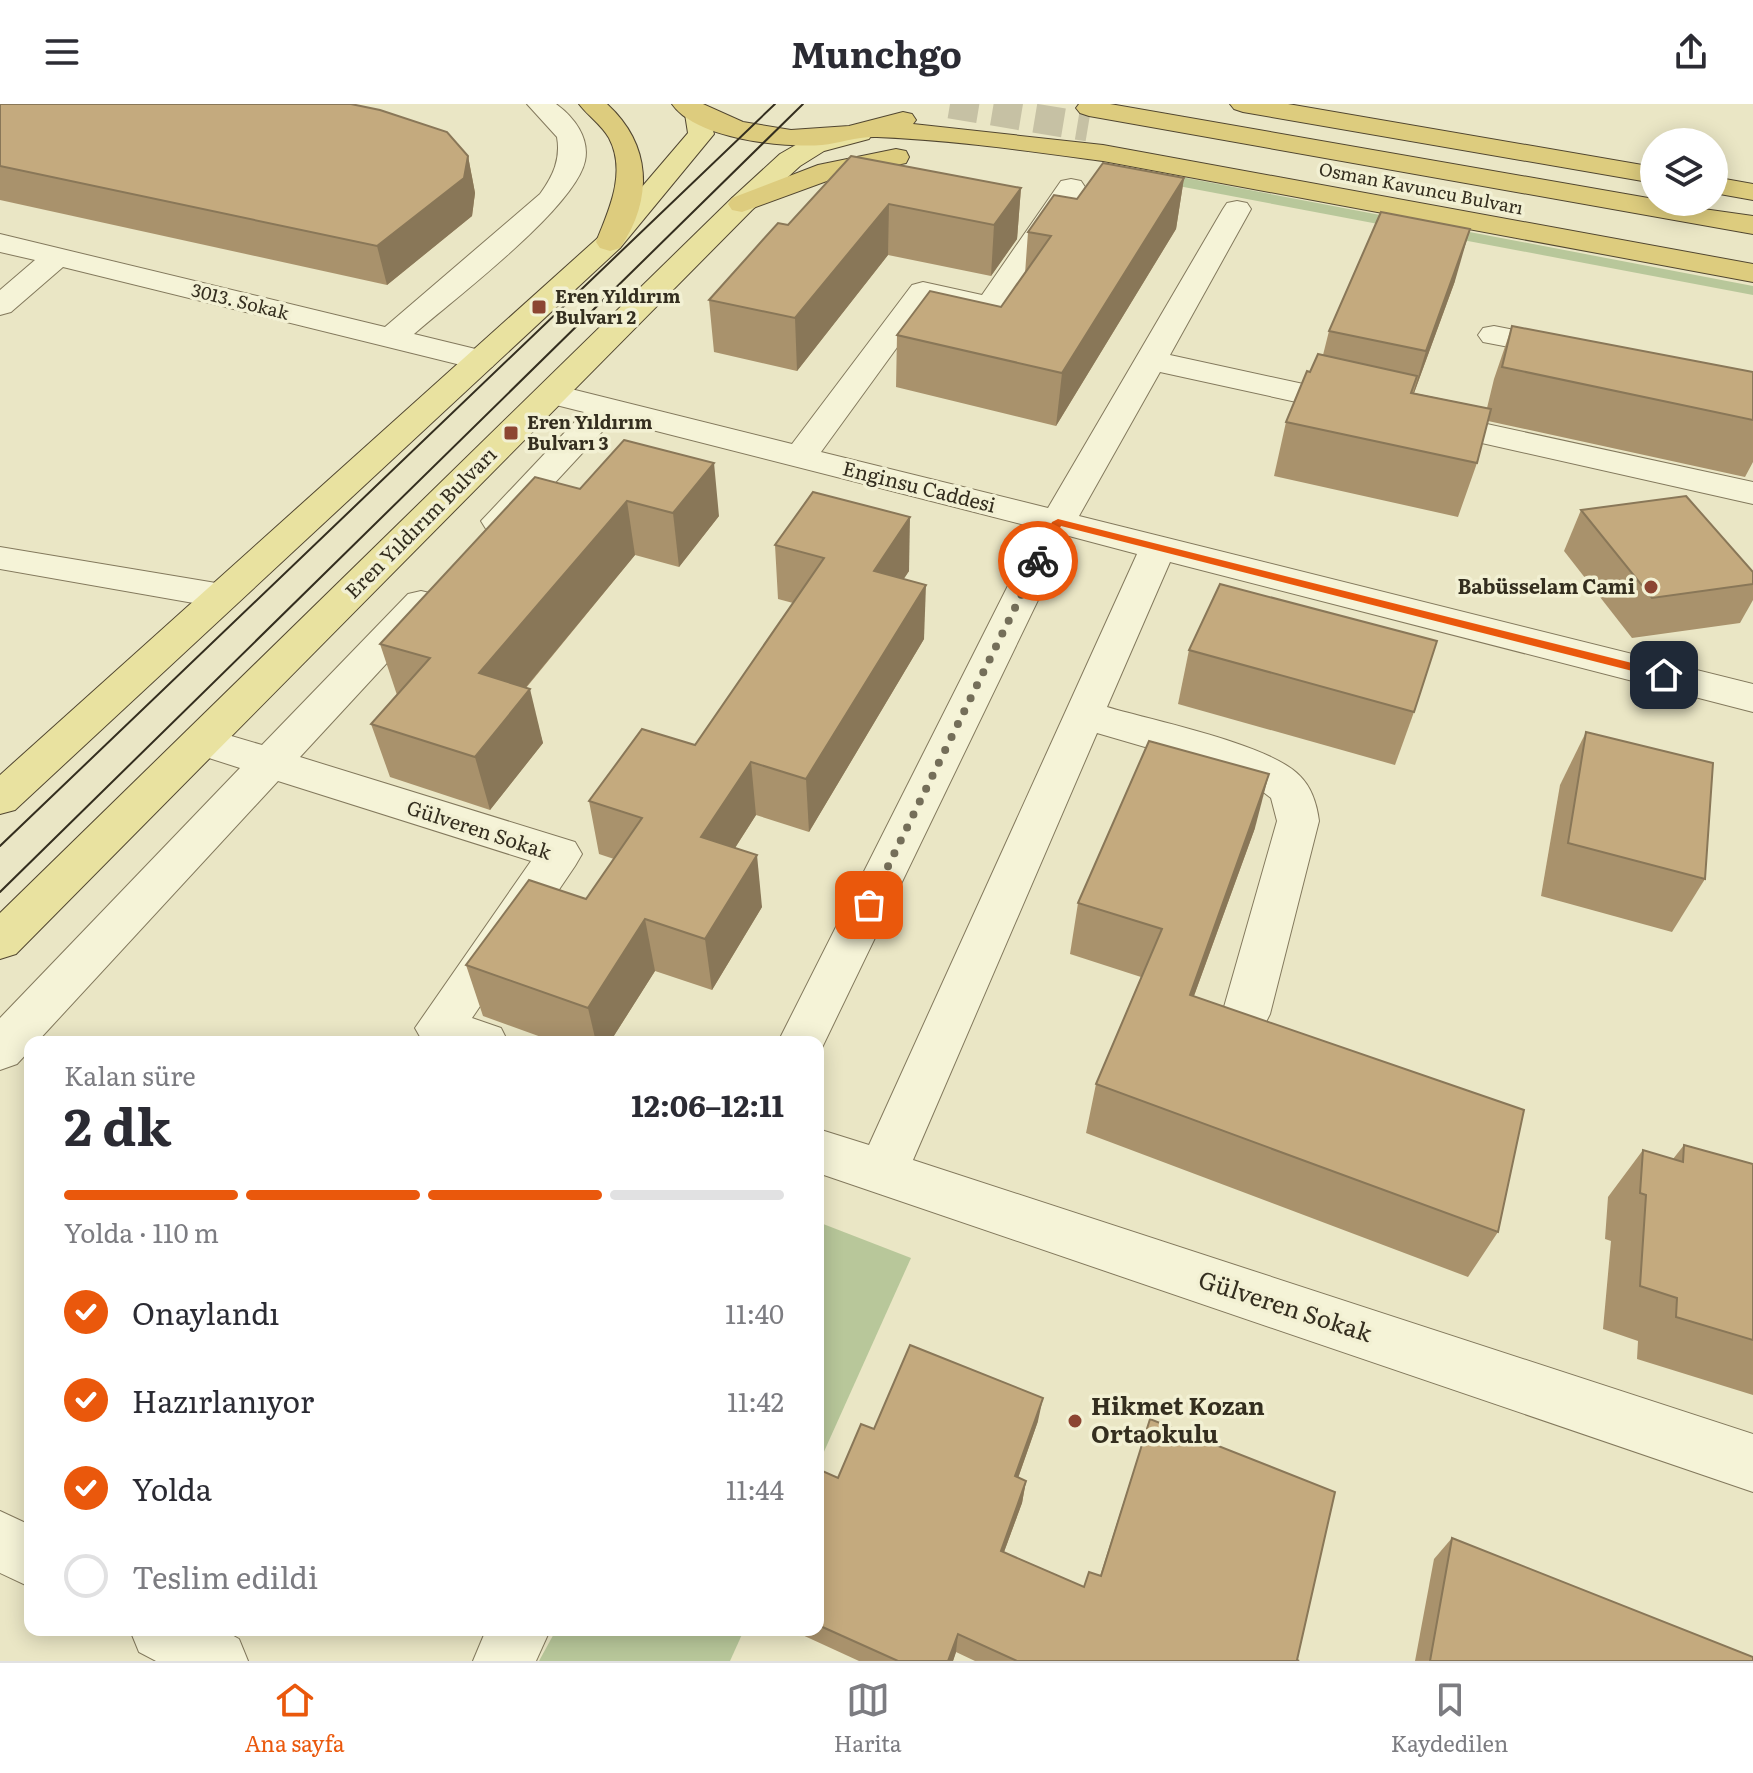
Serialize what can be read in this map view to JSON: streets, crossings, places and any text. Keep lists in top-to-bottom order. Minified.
{"streets":{"highway":["Osman Kavuncu Bulvarı"],"main road":["Eren Yıldırım Bulvarı"],"street":["3013. Sokak","Enginsu Caddesi","Gülveren Sokak"]},"crossings":[["Enginsu Caddesi","Eren Yıldırım Bulvarı"],["Eren Yıldırım Bulvarı","Gülveren Sokak"]],"places":{"transit":["Eren Yıldırım Bulvarı 2","Eren Yıldırım Bulvarı 3"],"other":["Babüsselam Cami","Hikmet Kozan Ortaokulu"]},"page":{"header":"Munchgo","heading":["2 dk","Kalan süre","12:06–12:11"],"bar":"Yolda · 110 m","list":[["Onaylandı","11:40"],["Hazırlanıyor","11:42"],["Yolda","11:44"],"Teslim edildi"],"tabs":["Ana sayfa","Harita","Kaydedilen"]}}
